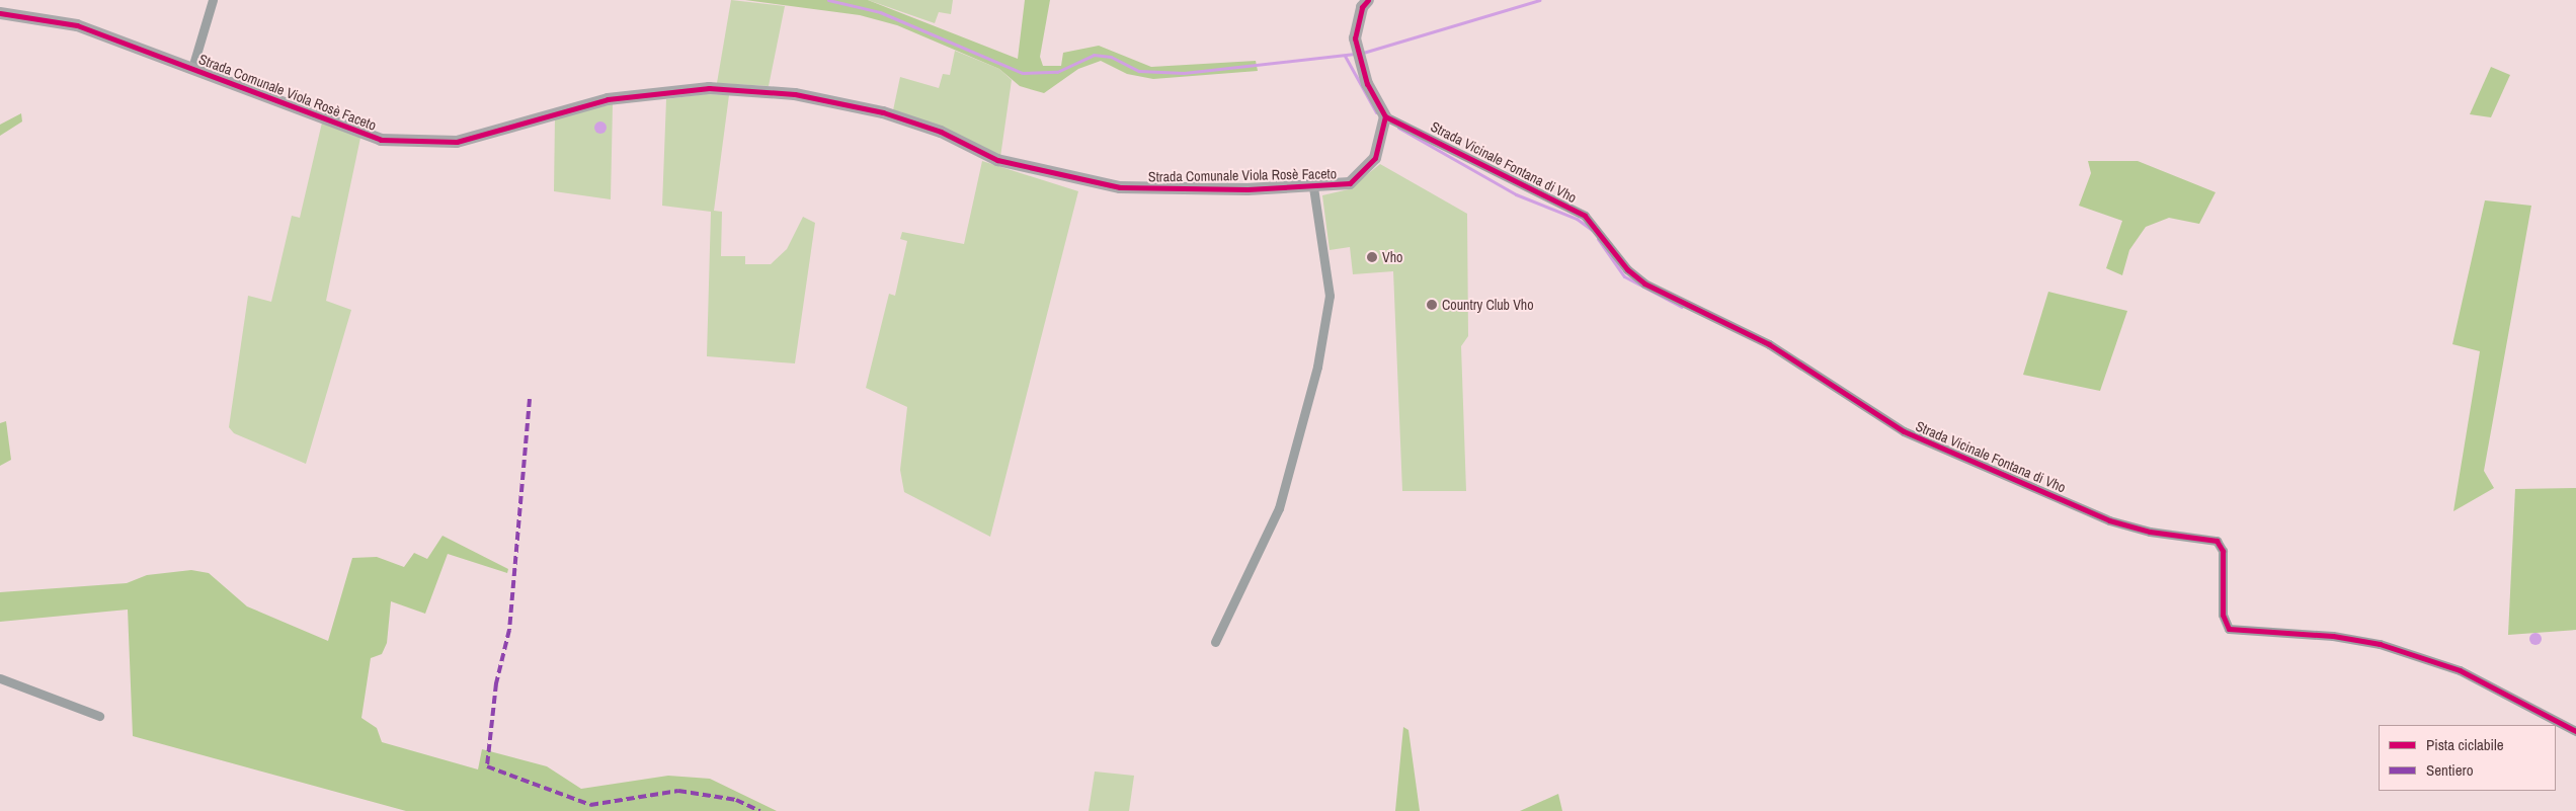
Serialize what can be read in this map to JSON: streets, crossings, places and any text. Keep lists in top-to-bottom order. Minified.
{"streets":{"street":["Strada Comunale Viola Rosè Faceto","Strada Vicinale Fontana di Vho"]},"crossings":[["Strada Comunale Viola Rosè Faceto","Strada Vicinale Fontana di Vho"]],"places":["Vho","Country Club Vho"],"legend":["Pista ciclabile","Sentiero"]}
